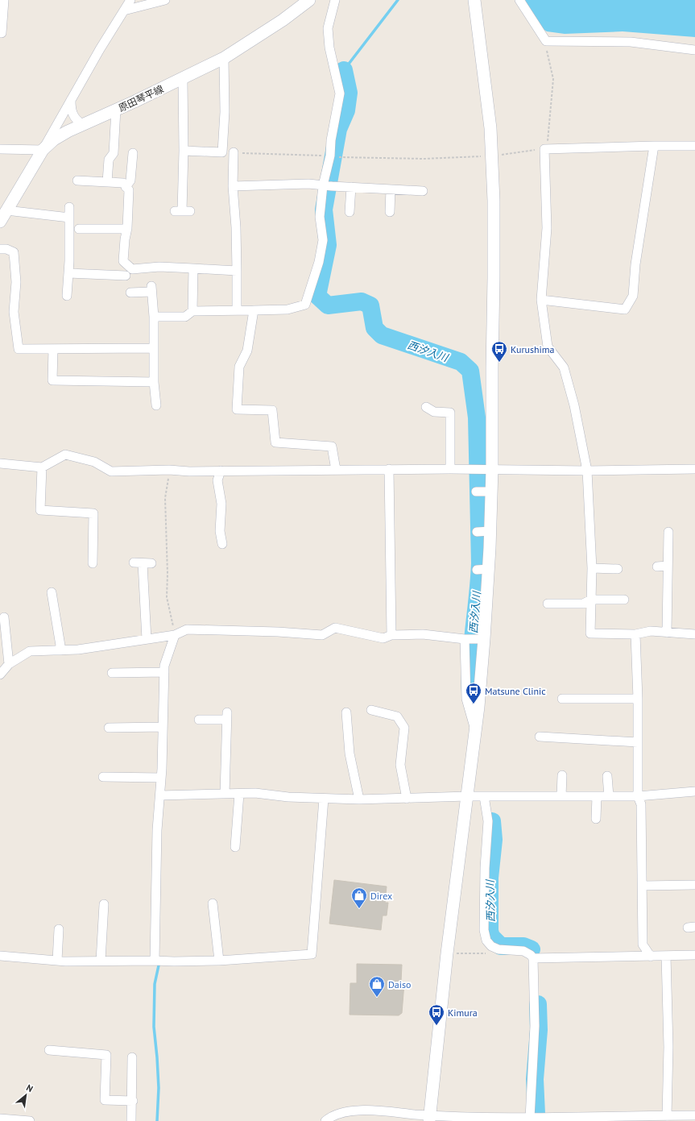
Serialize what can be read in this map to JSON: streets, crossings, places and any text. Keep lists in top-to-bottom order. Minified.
{"streets":{"street":["原田琴平線"]},"water":["西汐入川"],"places":{"bus stop":["Kurushima","Matsune Clinic","Kimura"],"shop":["Direx","Daiso"]},"north":"top right"}
